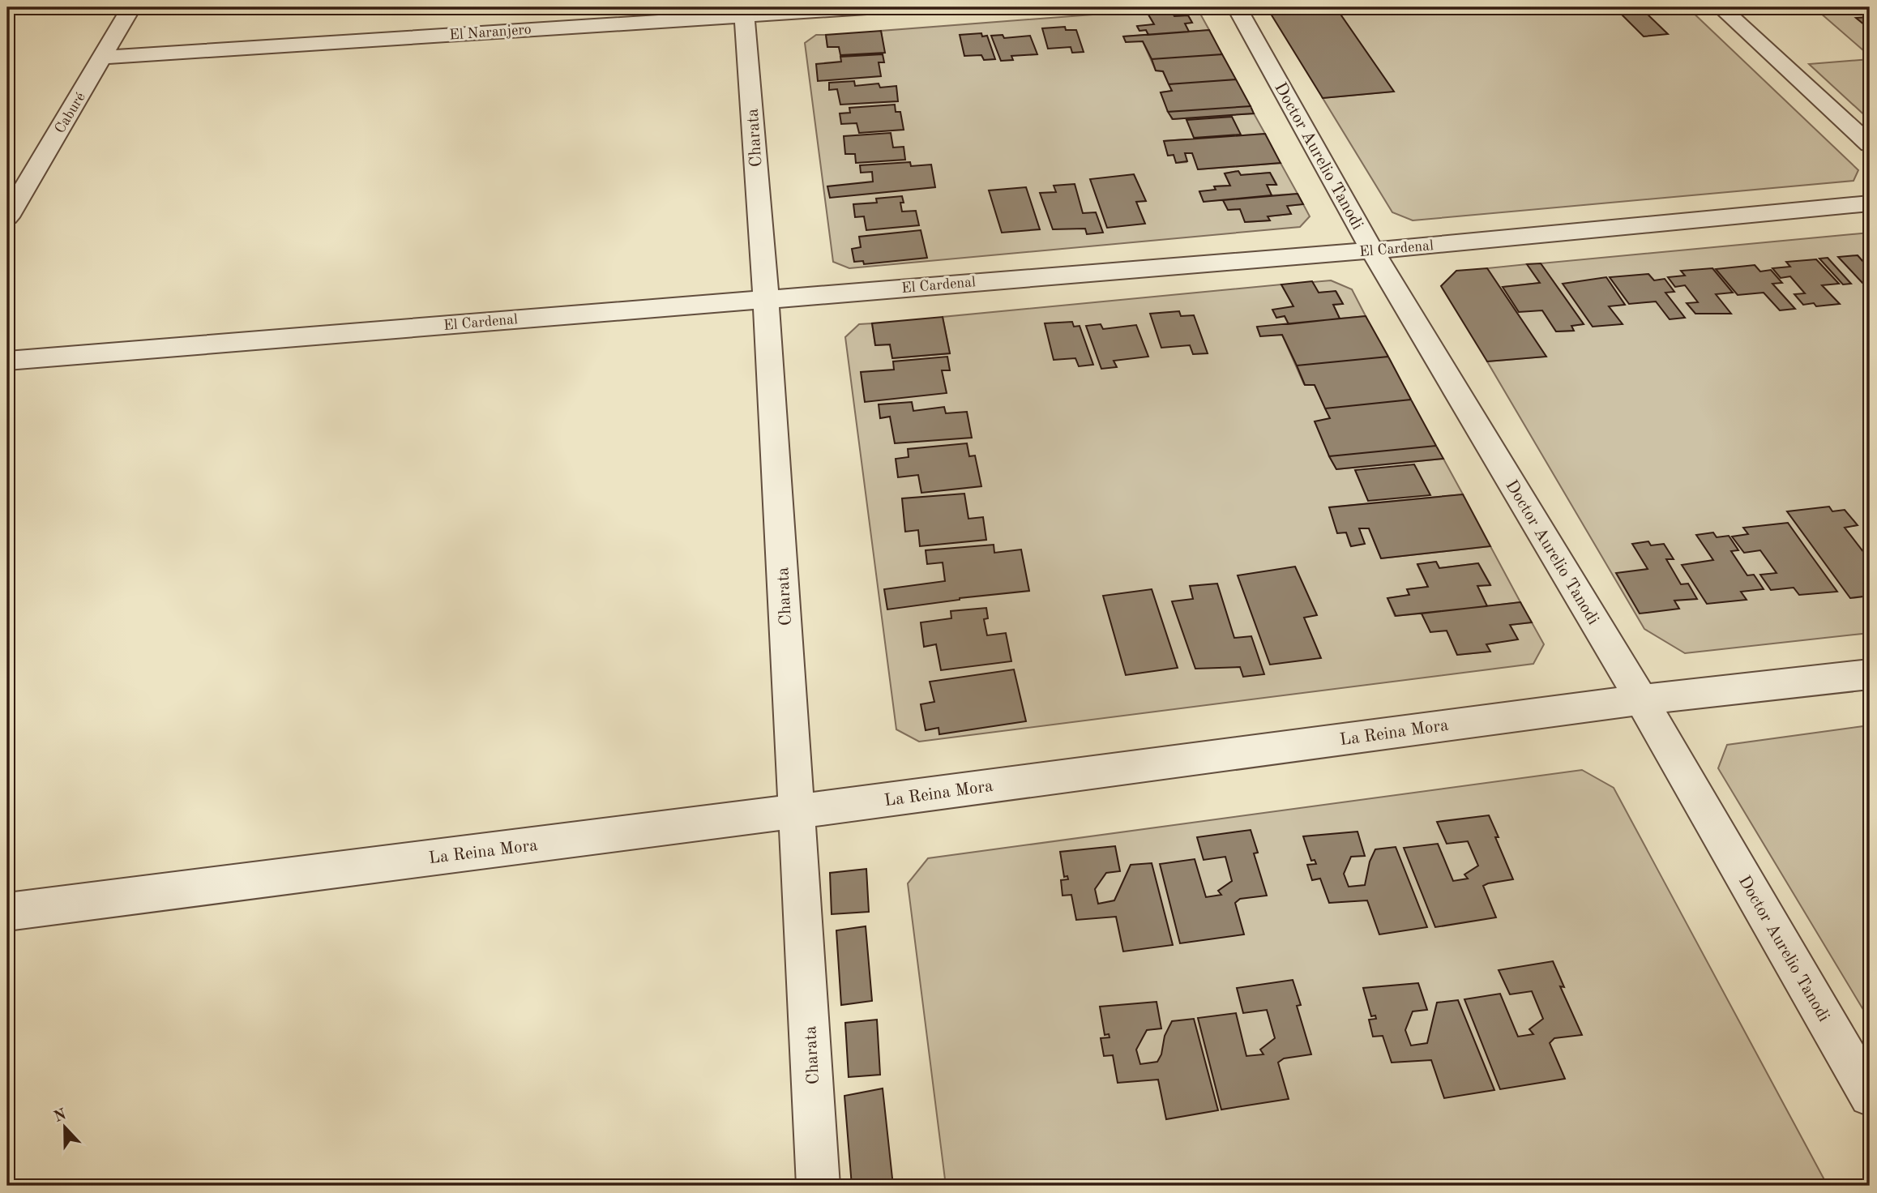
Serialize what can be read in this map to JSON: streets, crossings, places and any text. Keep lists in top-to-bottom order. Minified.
{"streets":{"street":["El Naranjero","Caburé","Charata","Doctor Aurelio Tanodi","El Cardenal","La Reina Mora"]},"crossings":[["El Naranjero","Caburé"],["El Naranjero","Charata"],["Charata","El Cardenal"],["Charata","La Reina Mora"],["Doctor Aurelio Tanodi","El Cardenal"],["Doctor Aurelio Tanodi","La Reina Mora"]],"north":"top"}
